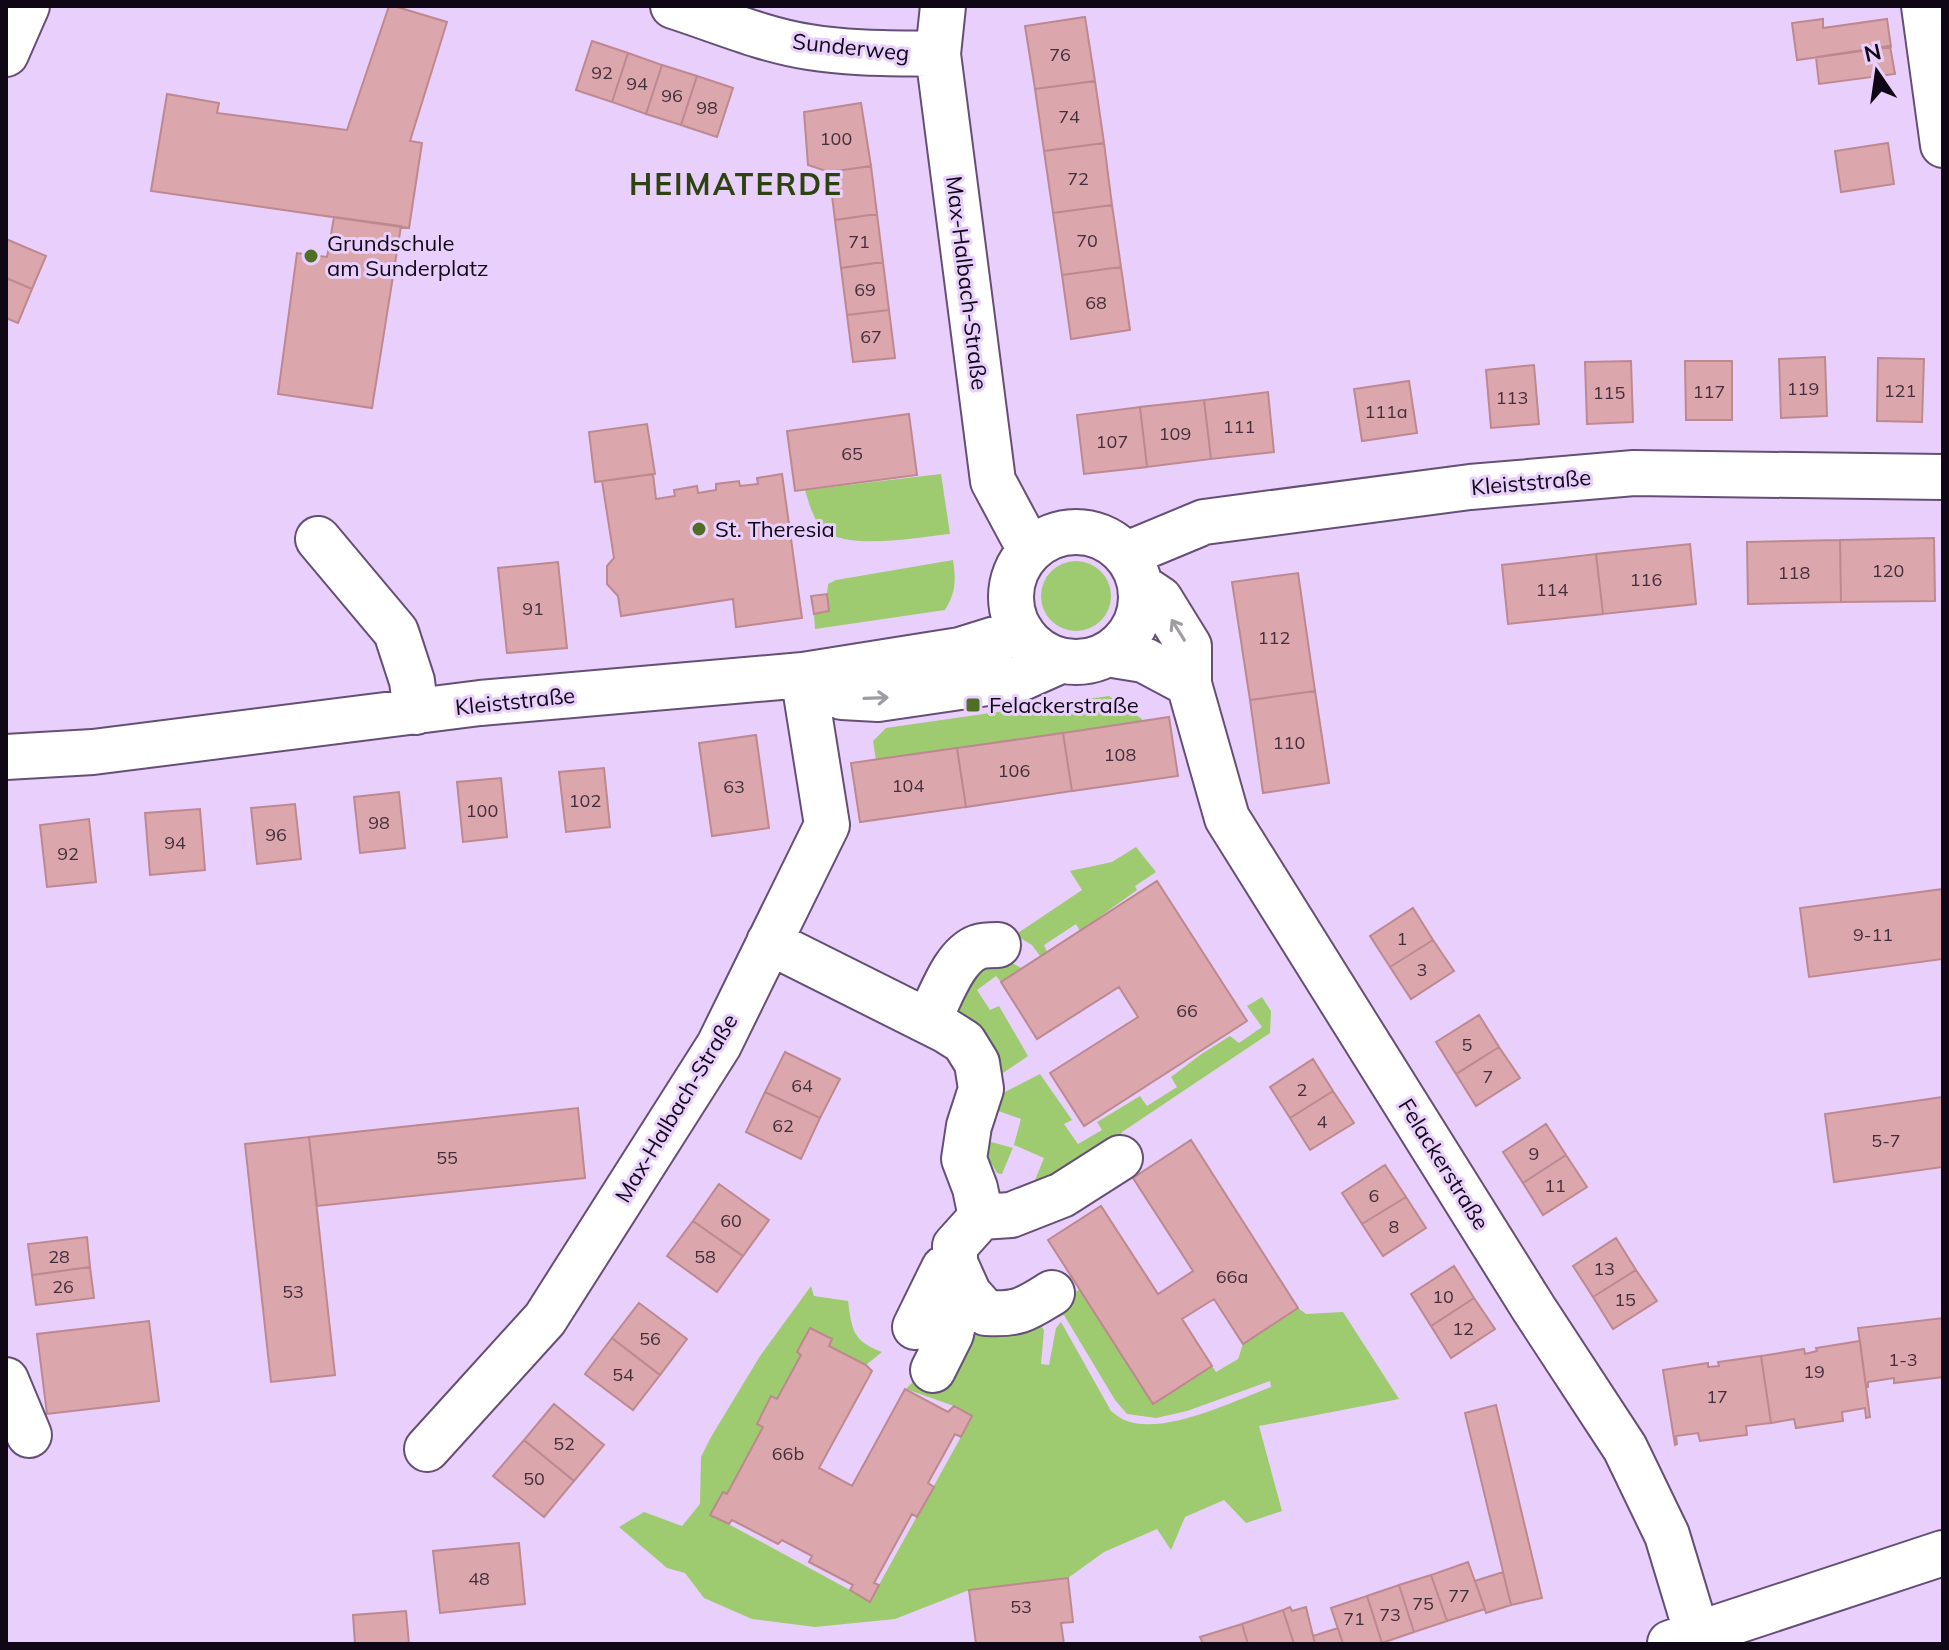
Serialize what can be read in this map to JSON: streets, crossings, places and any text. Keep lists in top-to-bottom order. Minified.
{"streets":{"street":["Sunderweg","Max-Halbach-Straße","Kleiststraße","Felackerstraße"]},"crossings":[["Sunderweg","Max-Halbach-Straße"],["Max-Halbach-Straße","Kleiststraße"],["Max-Halbach-Straße","Felackerstraße"],["Kleiststraße","Felackerstraße"]],"districts":["HEIMATERDE"],"places":{"other":["Grundschule am Sunderplatz","St. Theresia"],"transit":["Felackerstraße"]},"house_numbers":["76","92","94","96","98","74","100","72","70","71","69","68","67","119","121","117","115","113","111a","111","109","107","65","120","118","116","114","91","112","110","108","106","104","63","102","100","98","96","94","92","9-11","1","3","66","5","7","64","2","4","62","5-7","9","55","11","6","60","8","28","58","13","66a","26","53","10","15","12","56","1-3","19","54","17","52","66b","50","48","77","75","53","73","71"],"north":"top"}
